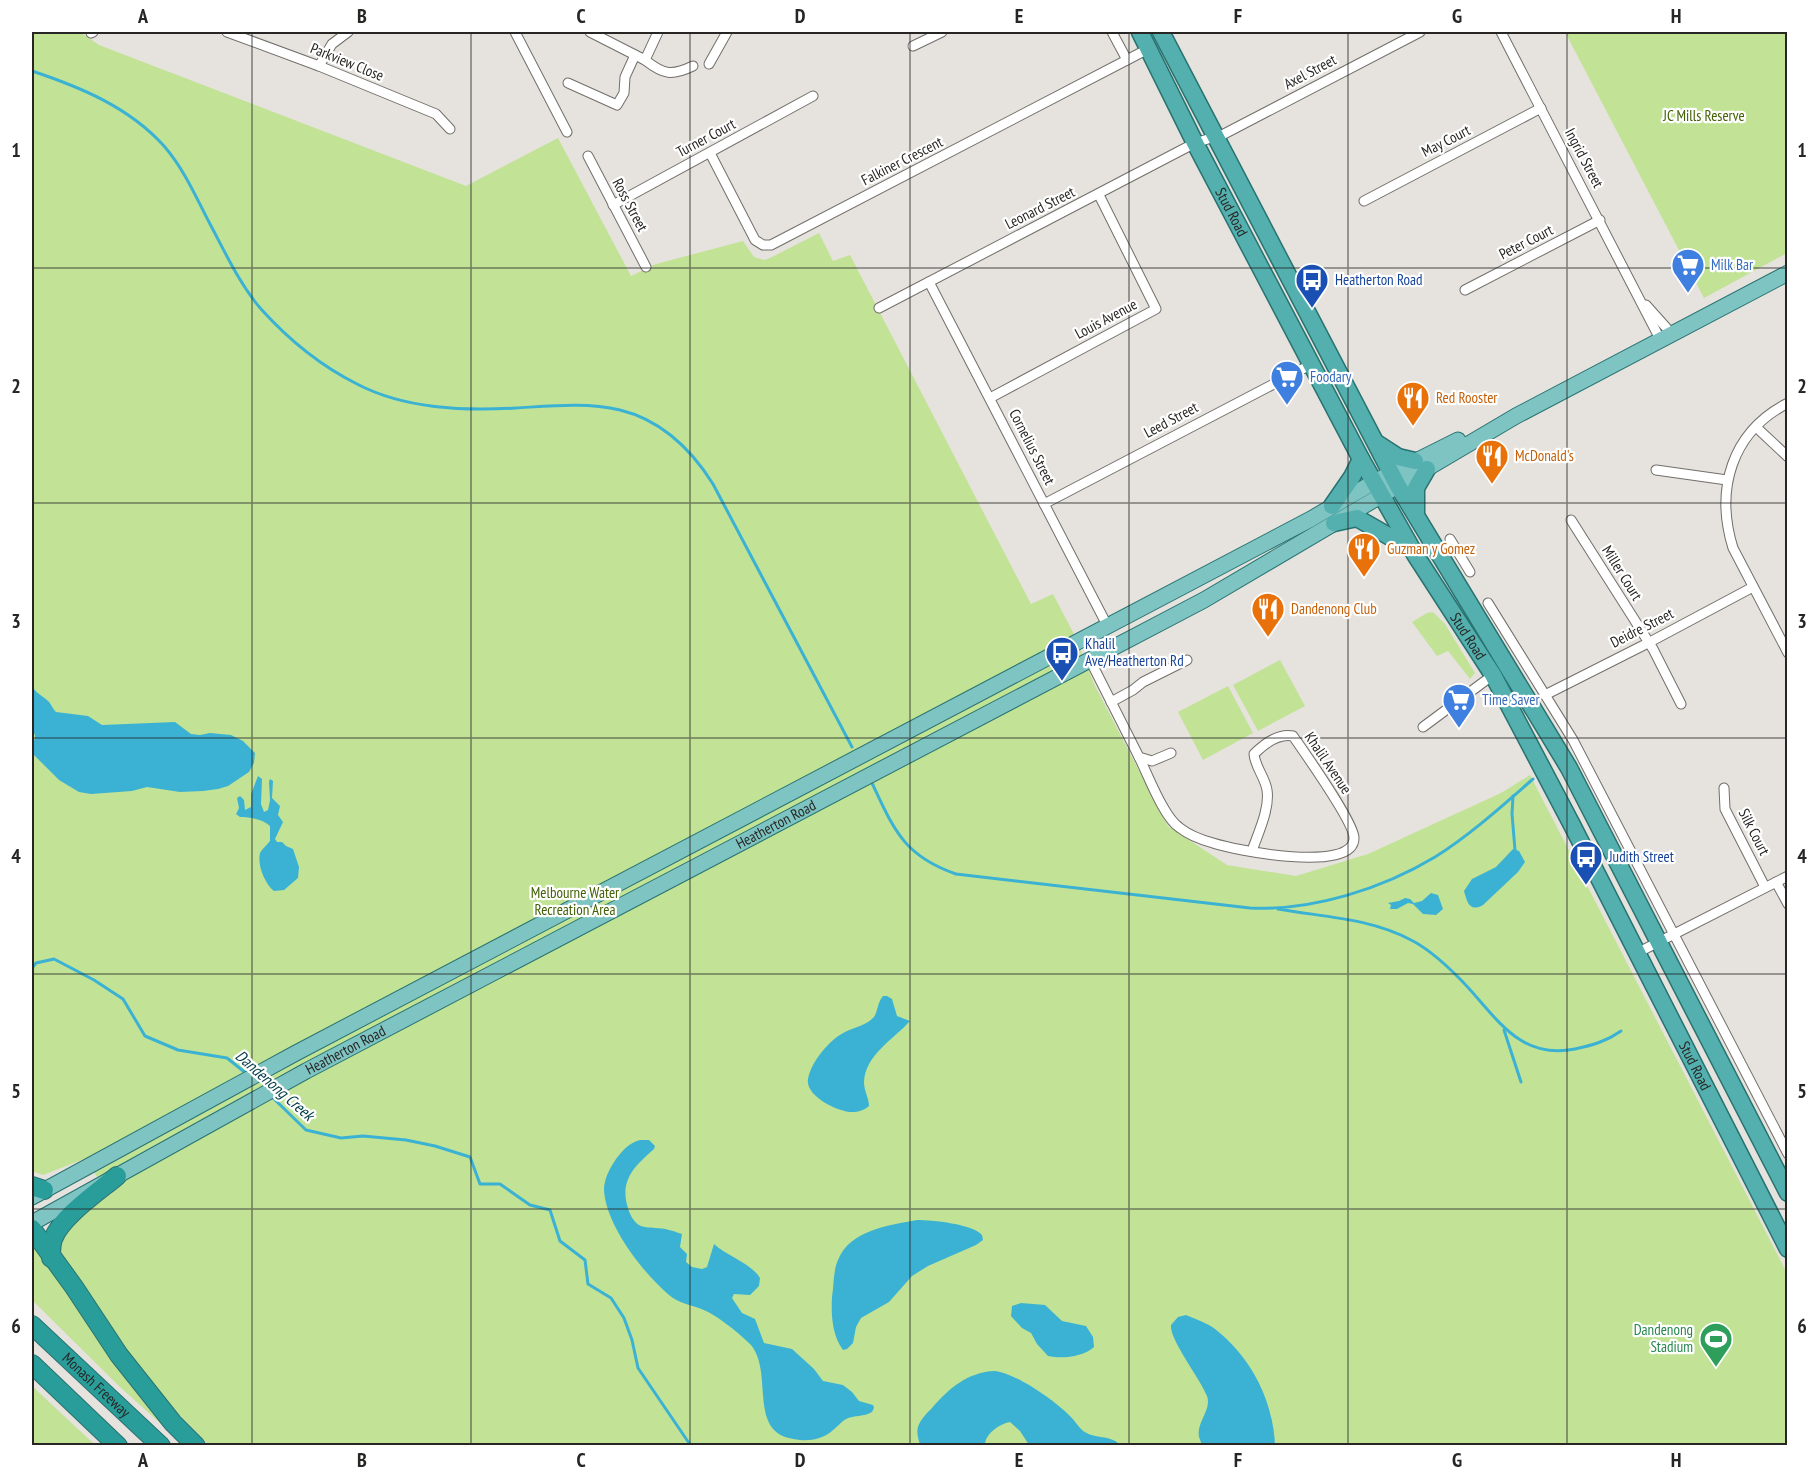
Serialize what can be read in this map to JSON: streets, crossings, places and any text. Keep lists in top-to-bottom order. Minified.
{"streets":{"highway":["Stud Road","Monash Freeway"],"main road":["Heatherton Road"],"street":["Parkview Close","Axel Street","Turner Court","May Court","Ingrid Street","Falkiner Crescent","Ross Street","Leonard Street","Peter Court","Louis Avenue","Leed Street","Cornelius Street","Miller Court","Deidre Street","Khalil Avenue","Silk Court"]},"crossings":[["Axel Street","Leonard Street"],["Axel Street","Stud Road"],["Turner Court","Falkiner Crescent"],["Turner Court","Ross Street"],["May Court","Ingrid Street"],["Ingrid Street","Peter Court"],["Ingrid Street","Heatherton Road"],["Falkiner Crescent","Stud Road"],["Leonard Street","Stud Road"],["Leonard Street","Louis Avenue"],["Leonard Street","Cornelius Street"],["Stud Road","Leed Street"],["Stud Road","Heatherton Road"],["Louis Avenue","Cornelius Street"],["Leed Street","Cornelius Street"],["Cornelius Street","Heatherton Road"],["Miller Court","Deidre Street"],["Khalil Avenue","Heatherton Road"]],"water":["Dandenong Creek"],"parks":["JC Mills Reserve","Melbourne Water Recreation Area"],"places":{"supermarket":["Milk Bar","Foodary","Time Saver"],"bus stop":["Heatherton Road","Khalil Ave/Heatherton Rd","Judith Street"],"restaurant":["Red Rooster","McDonald's","Guzman y Gomez","Dandenong Club"],"sports":["Dandenong Stadium"]},"grid":{"columns":["A","B","C","D","E","F","G","H"],"rows":["1","2","3","4","5","6"]}}
